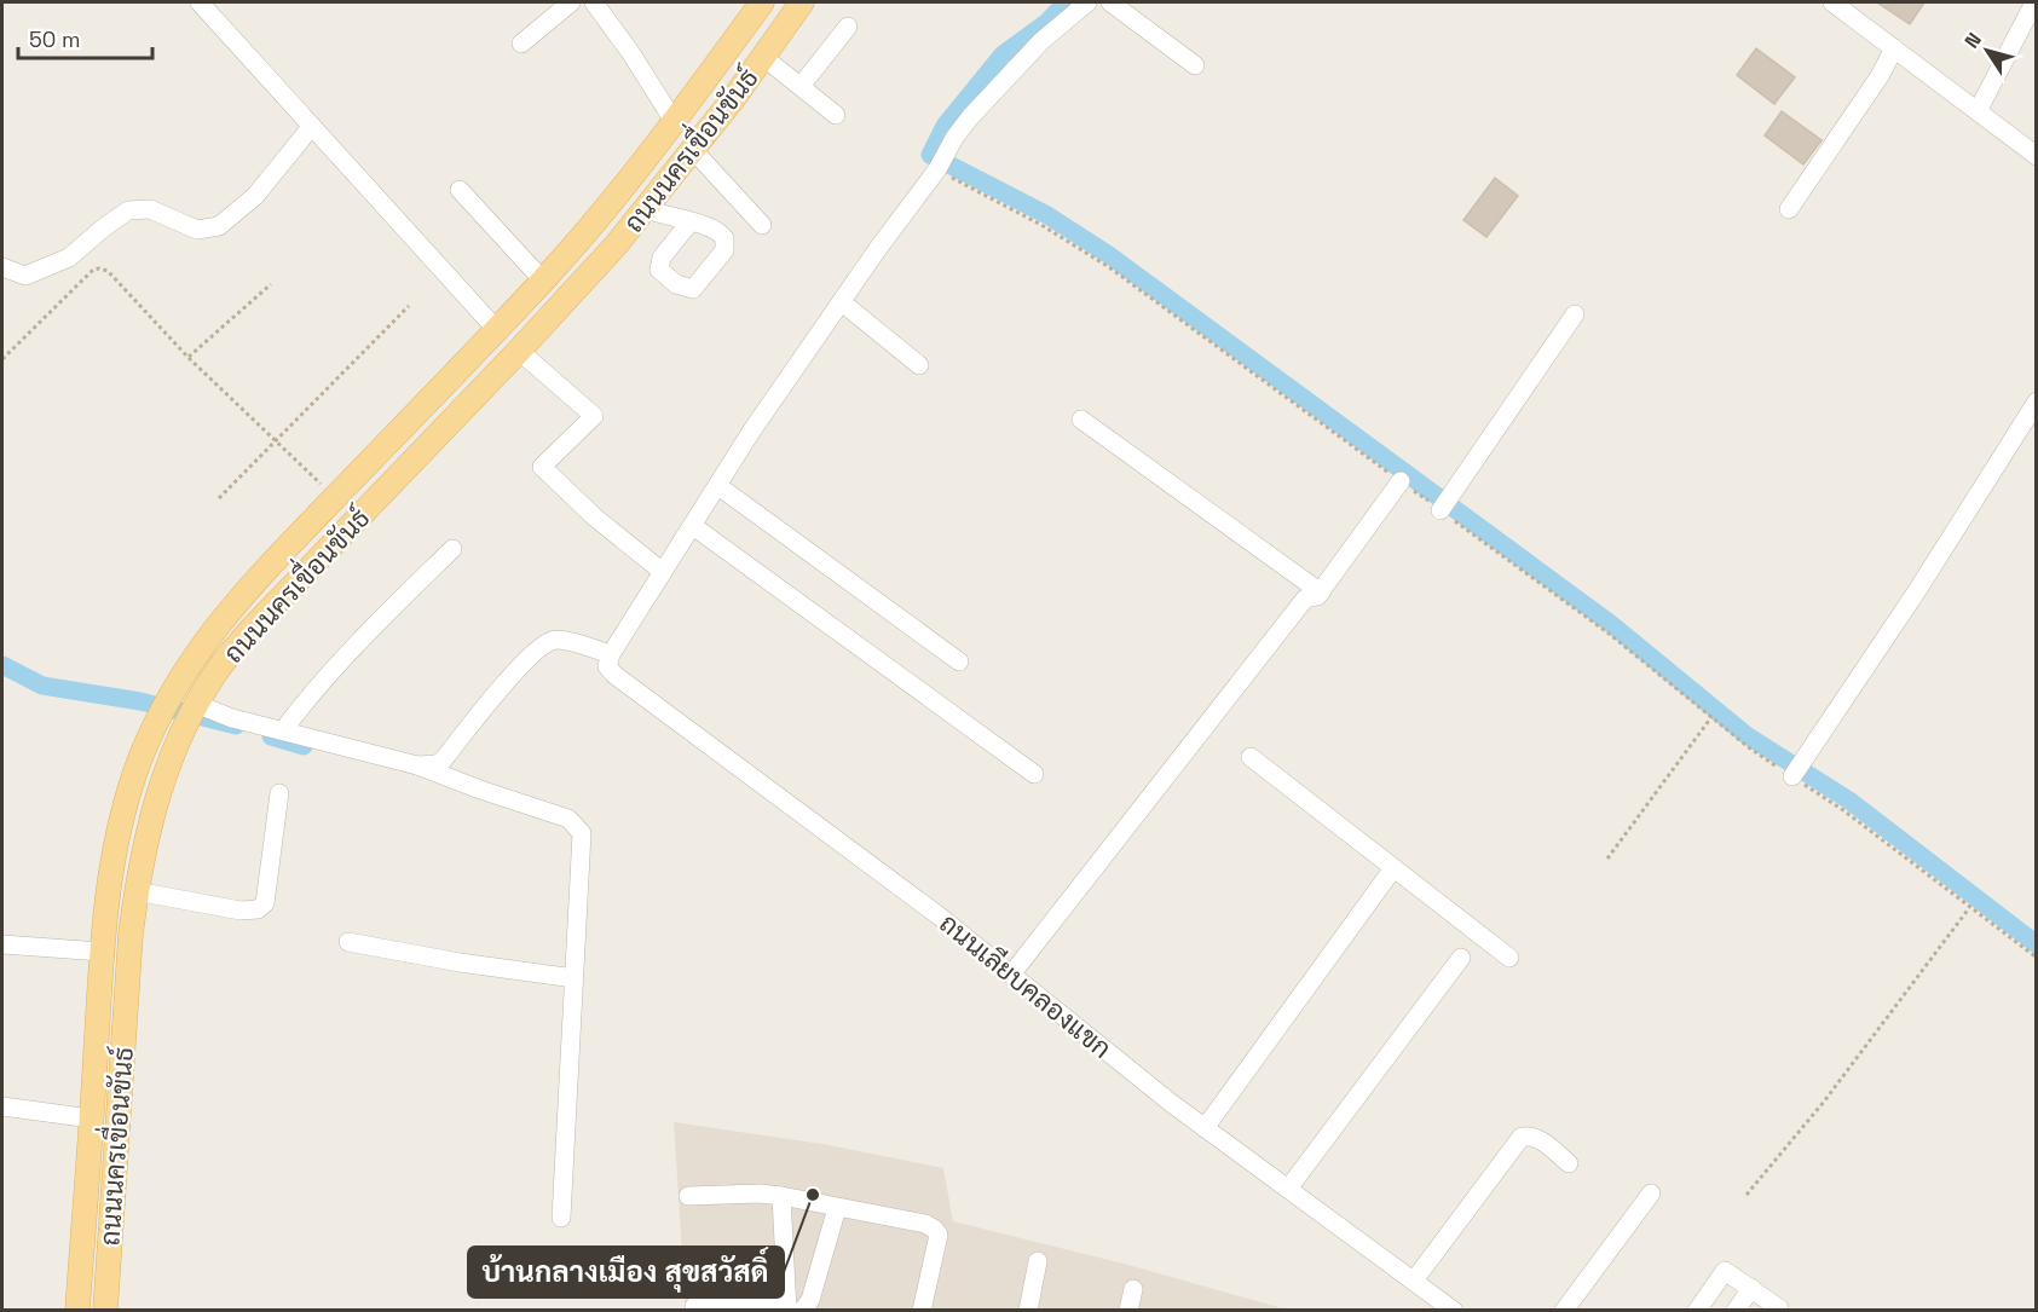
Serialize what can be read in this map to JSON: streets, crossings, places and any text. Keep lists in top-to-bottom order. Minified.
{"streets":{"main road":["ถนนนครเขื่อนขันธ์"],"street":["ถนนเลียบคลองแขก"]},"places":["บ้านกลางเมือง สุขสวัสดิ์"],"scale_bar":"50 m","north":"top left"}
